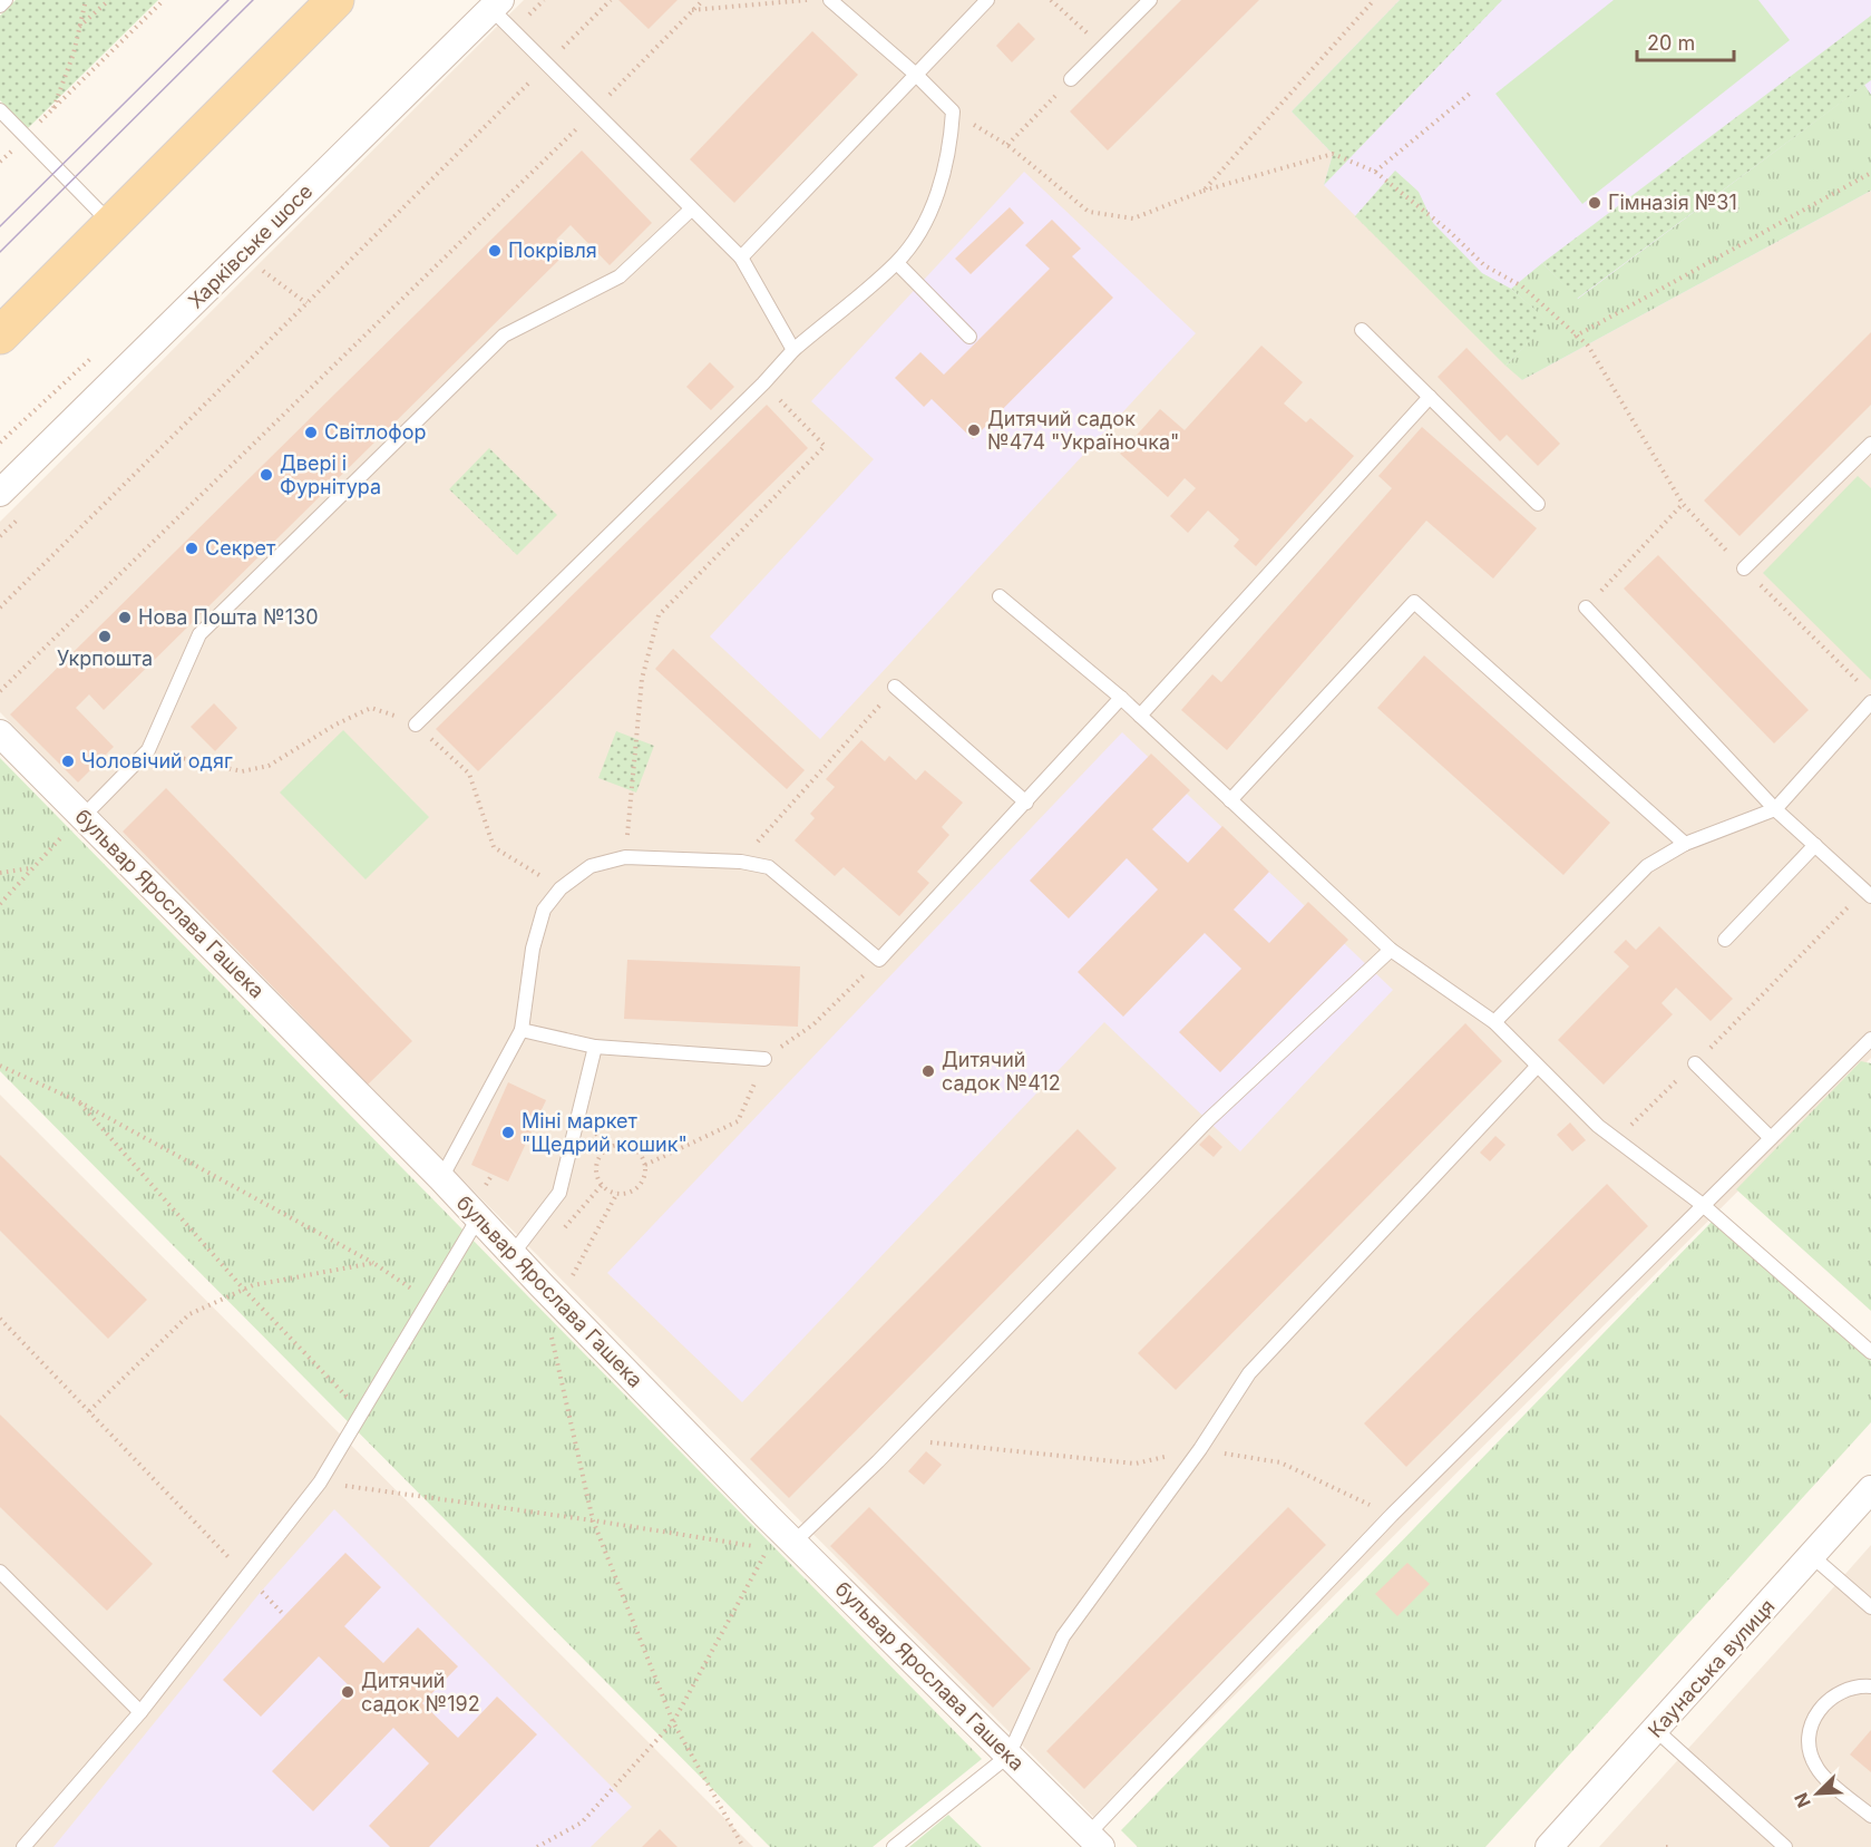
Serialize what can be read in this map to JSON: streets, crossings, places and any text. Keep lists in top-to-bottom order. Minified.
{"streets":{"street":["Харківське шосе","бульвар Ярослава Гашека","Каунаська вулиця"]},"places":["Гімназія №31","Покрівля","Дитячий садок №474 \"Україночка\"","Світлофор","Двері і Фурнітура","Секрет","Нова Пошта №130","Укрпошта","Чоловічий одяг","Дитячий садок №412","Міні маркет \"Щедрий кошик\"","Дитячий садок №192"],"scale_bar":"20 m","north":"bottom left"}
